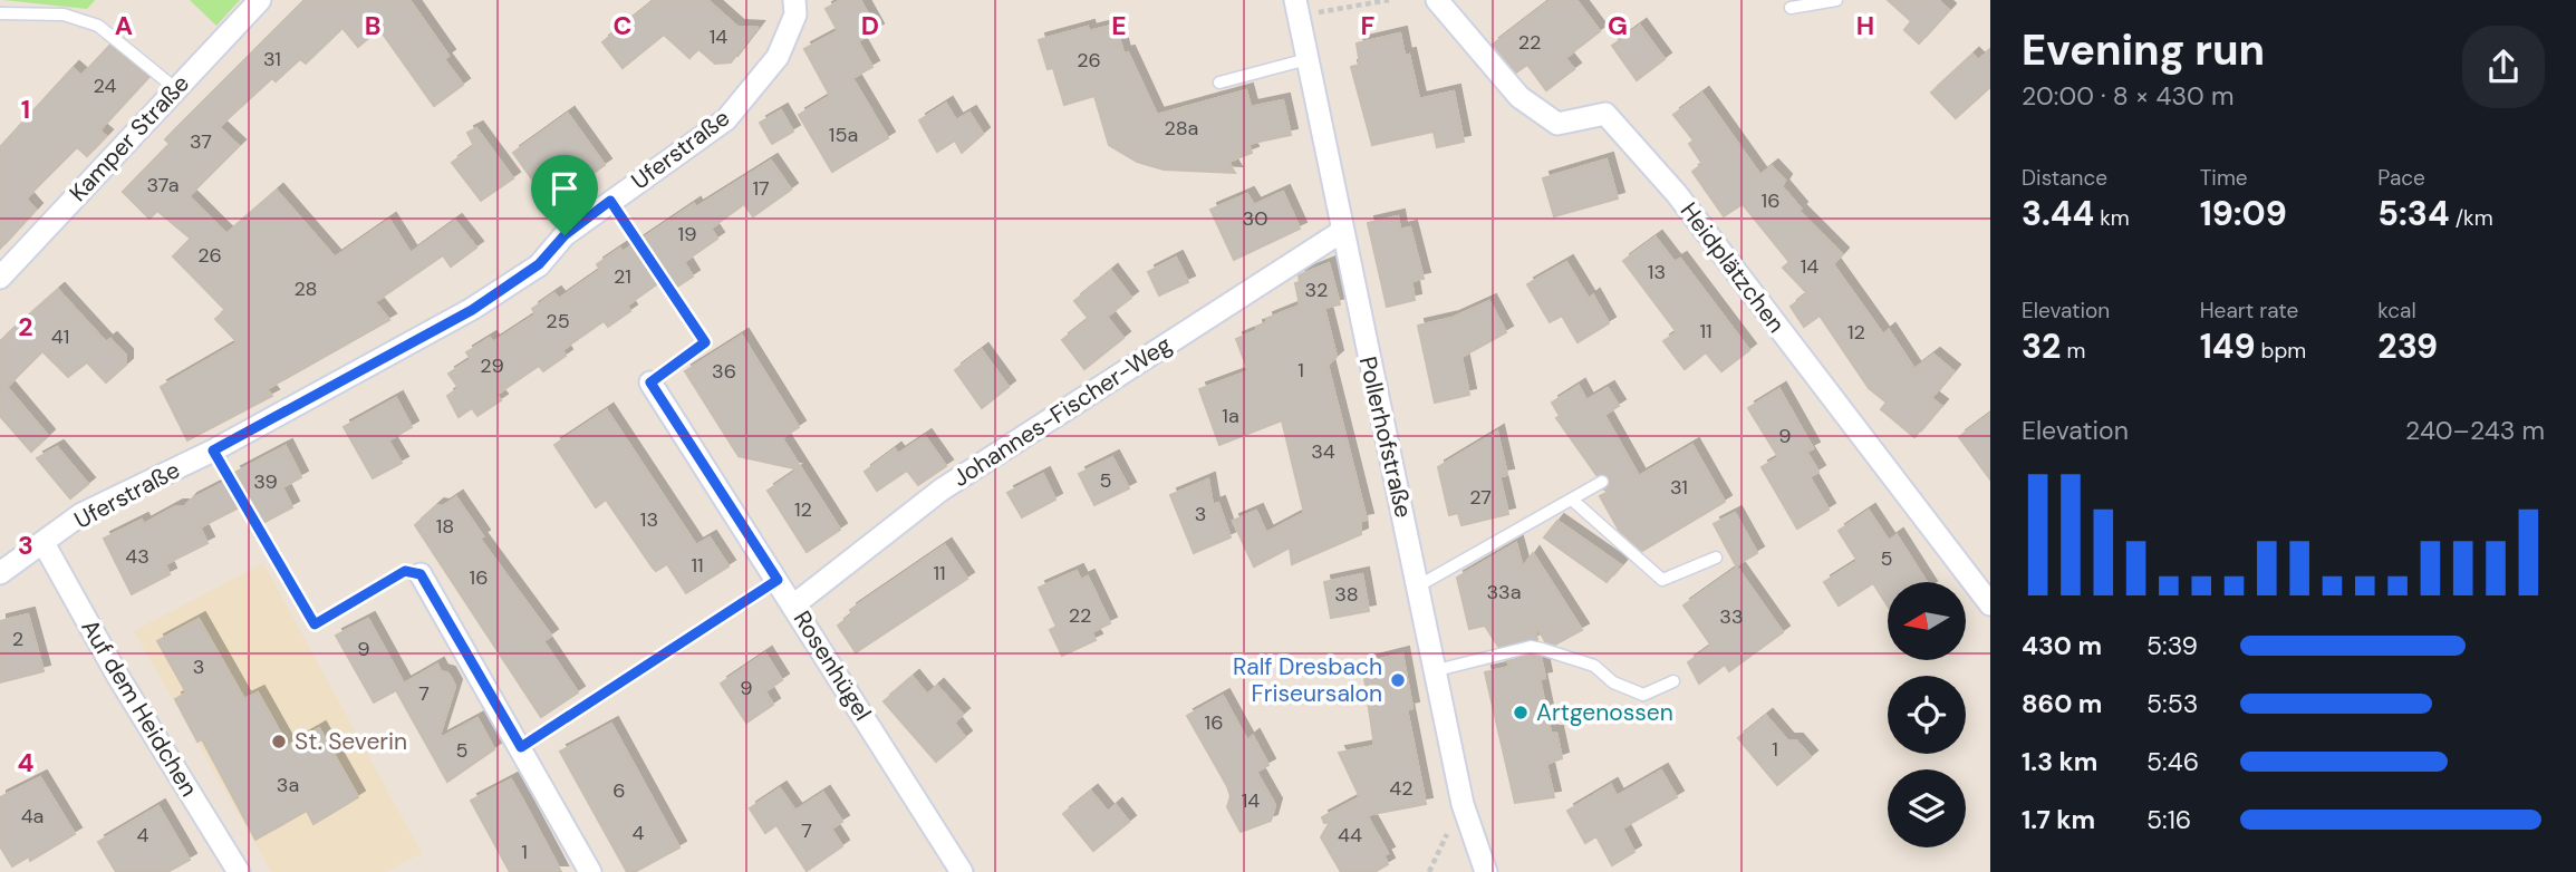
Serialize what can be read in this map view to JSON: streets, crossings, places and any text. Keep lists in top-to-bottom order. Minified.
{"streets":{"street":["Kamper Straße","Uferstraße","Heidplätzchen","Johannes-Fischer-Weg","Pollerhofstraße","Rosenhügel","Auf dem Heidchen"]},"crossings":[["Uferstraße","Auf dem Heidchen"],["Johannes-Fischer-Weg","Pollerhofstraße"],["Johannes-Fischer-Weg","Rosenhügel"]],"places":["Ralf Dresbach Friseursalon","Artgenossen","St. Severin"],"house_numbers":["14","22","31","26","24","28a","15a","37","37a","17","16","30","19","26","14","13","21","28","32","25","11","12","41","29","1","36","1a","9","34","5","39","31","27","12","3","13","18","43","5","11","11","16","33a","38","22","33","2","9","3","9","7","16","1","5","3a","42","6","14","4a","7","4","4","44","1"],"north":"left","page":{"heading":["Evening run","20:00 · 8 × 430 m"],"stats":[["Distance","3.44 km"],["Time","19:09"],["Pace","5:34 /km"],["Elevation","32 m"],["Heart rate","149 bpm"],["kcal","239"]],"chart":["Elevation","240–243 m"],"list":[{"name":"430 m","note":"5:39"},{"name":"860 m","note":"5:53"},{"name":"1.3 km","note":"5:46"},{"name":"1.7 km","note":"5:16"}]},"grid":{"columns":["A","B","C","D","E","F","G","H"],"rows":["1","2","3","4"]}}
